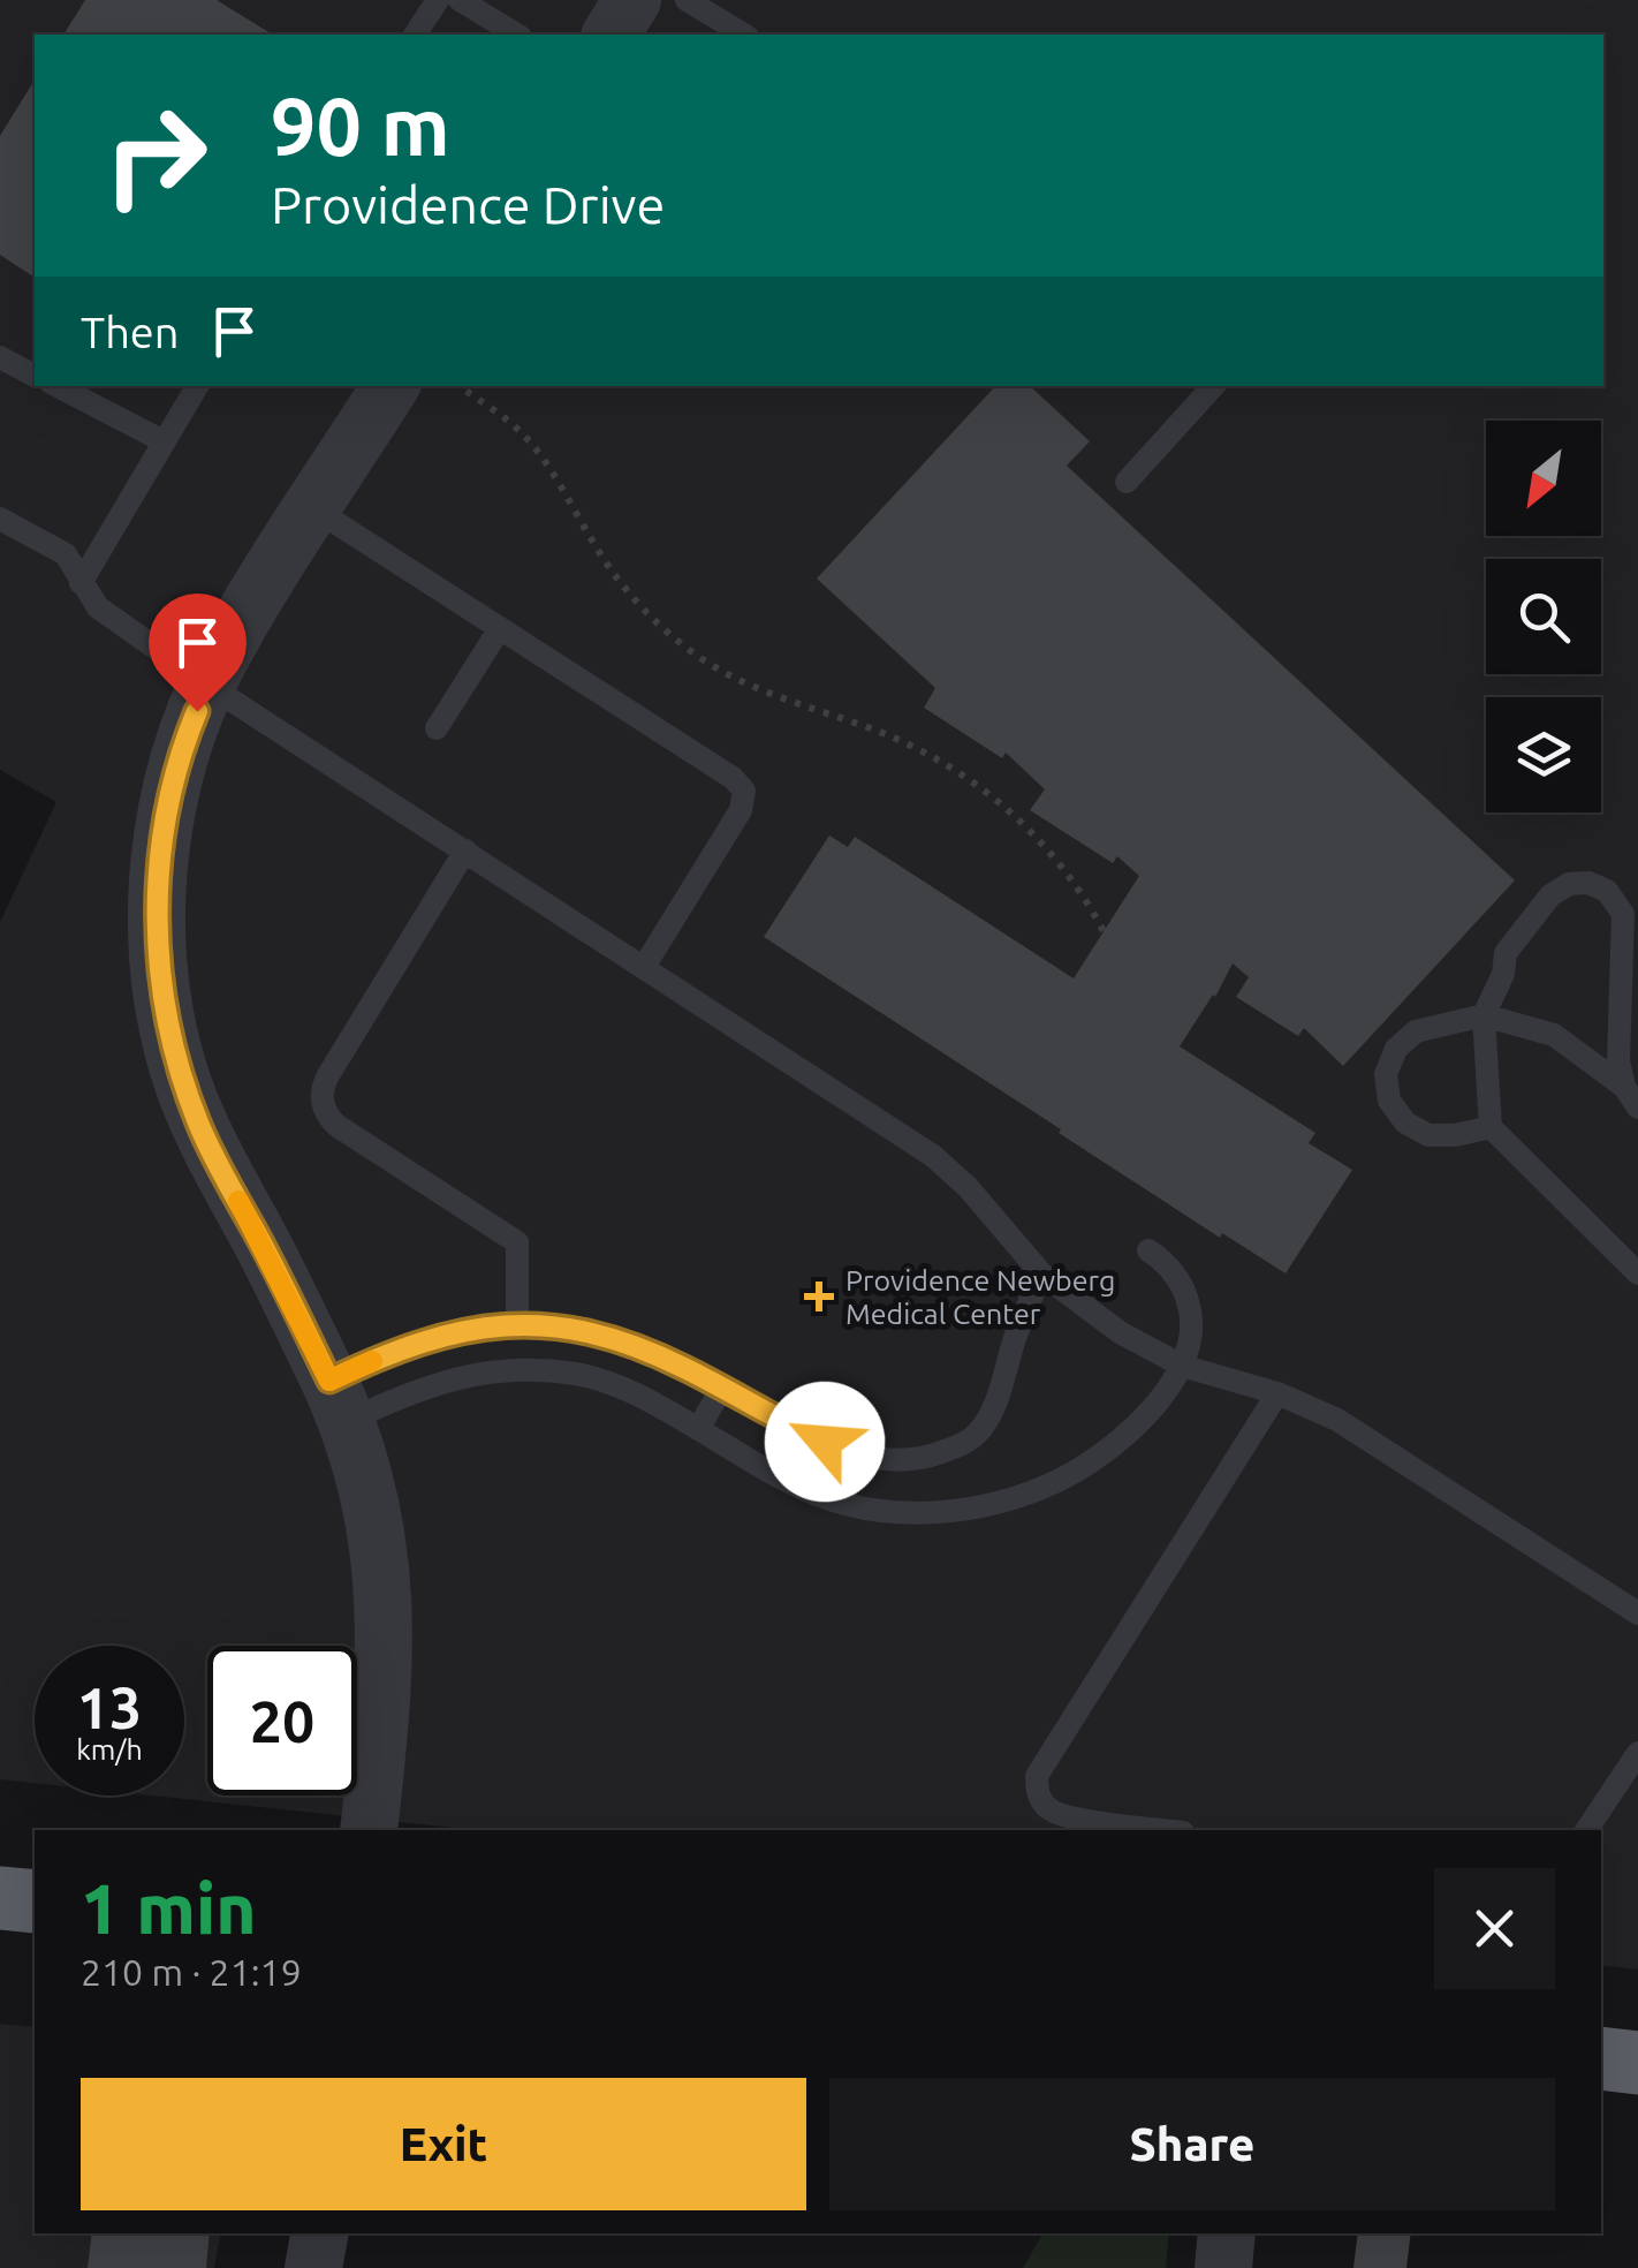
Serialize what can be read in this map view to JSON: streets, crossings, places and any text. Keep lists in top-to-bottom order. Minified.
{"places":{"health":["Providence Newberg Medical Center"]},"north":"bottom left","page":{"turn":["90 m","Providence Drive"],"then":"Then","speed":"13 km/h","limit":"20","heading":["1 min","210 m · 21:19"],"buttons":["Exit","Share"]}}
